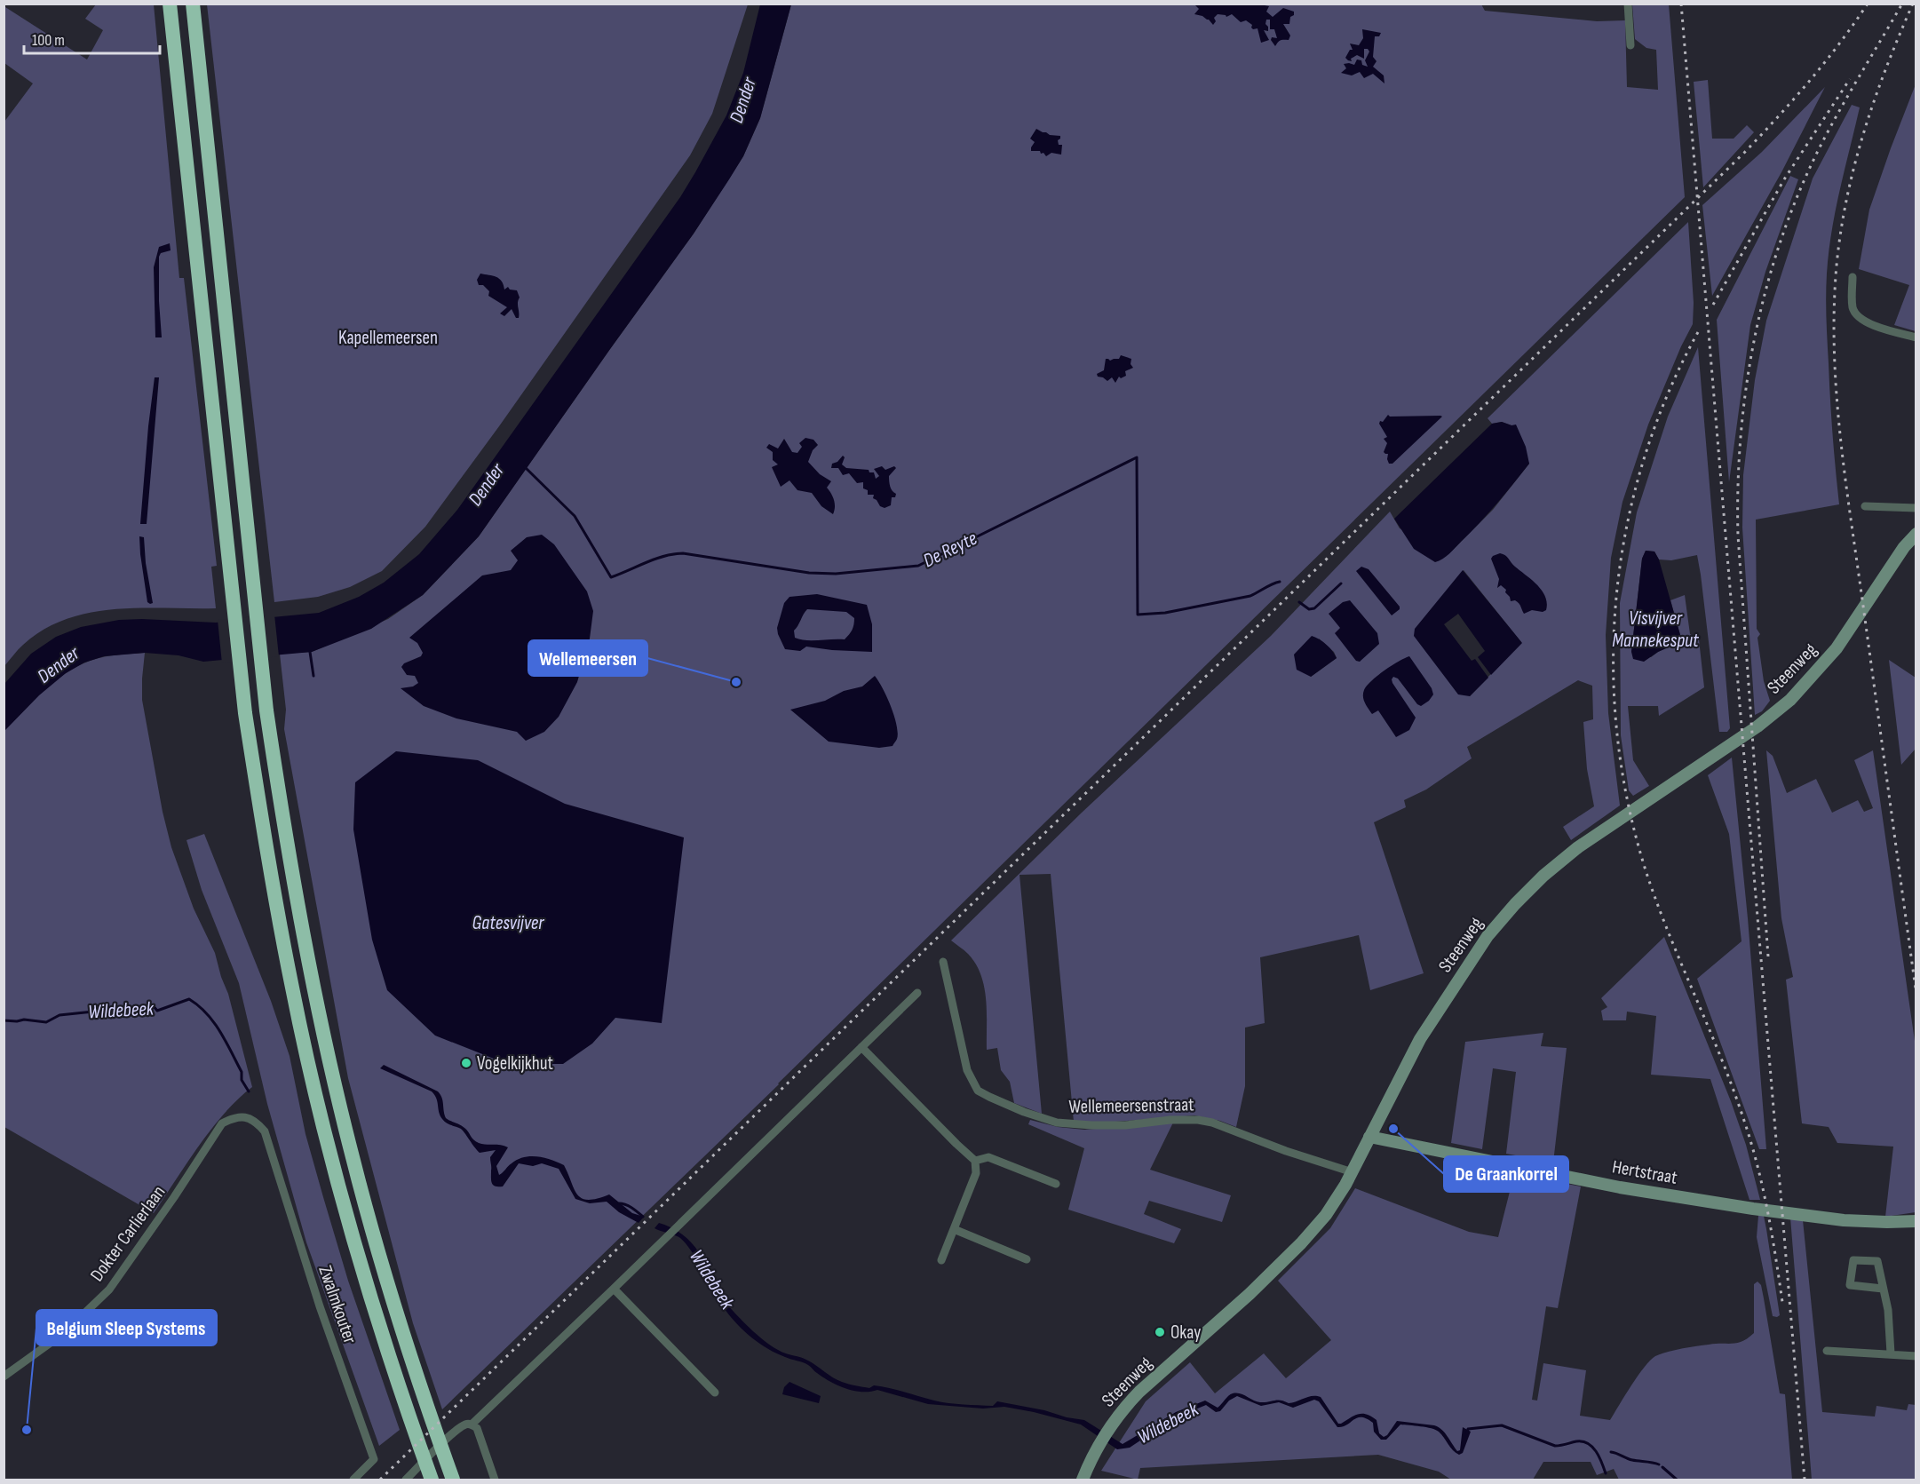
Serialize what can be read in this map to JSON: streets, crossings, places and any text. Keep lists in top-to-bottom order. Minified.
{"streets":{"main road":["Steenweg","Hertstraat"],"street":["Wellemeersenstraat","Dokter Carlierlaan","Zwalmkouter"]},"crossings":[["Steenweg","Wellemeersenstraat"],["Steenweg","Hertstraat"],["Dokter Carlierlaan","Zwalmkouter"]],"water":["Dender","De Reyte","Visvijver Mannekesput","Gatesvijver","Wildebeek"],"parks":["Kapellemeersen"],"places":["Wellemeersen","Vogelkijkhut","De Graankorrel","Okay","Belgium Sleep Systems"],"scale_bar":"100 m"}
